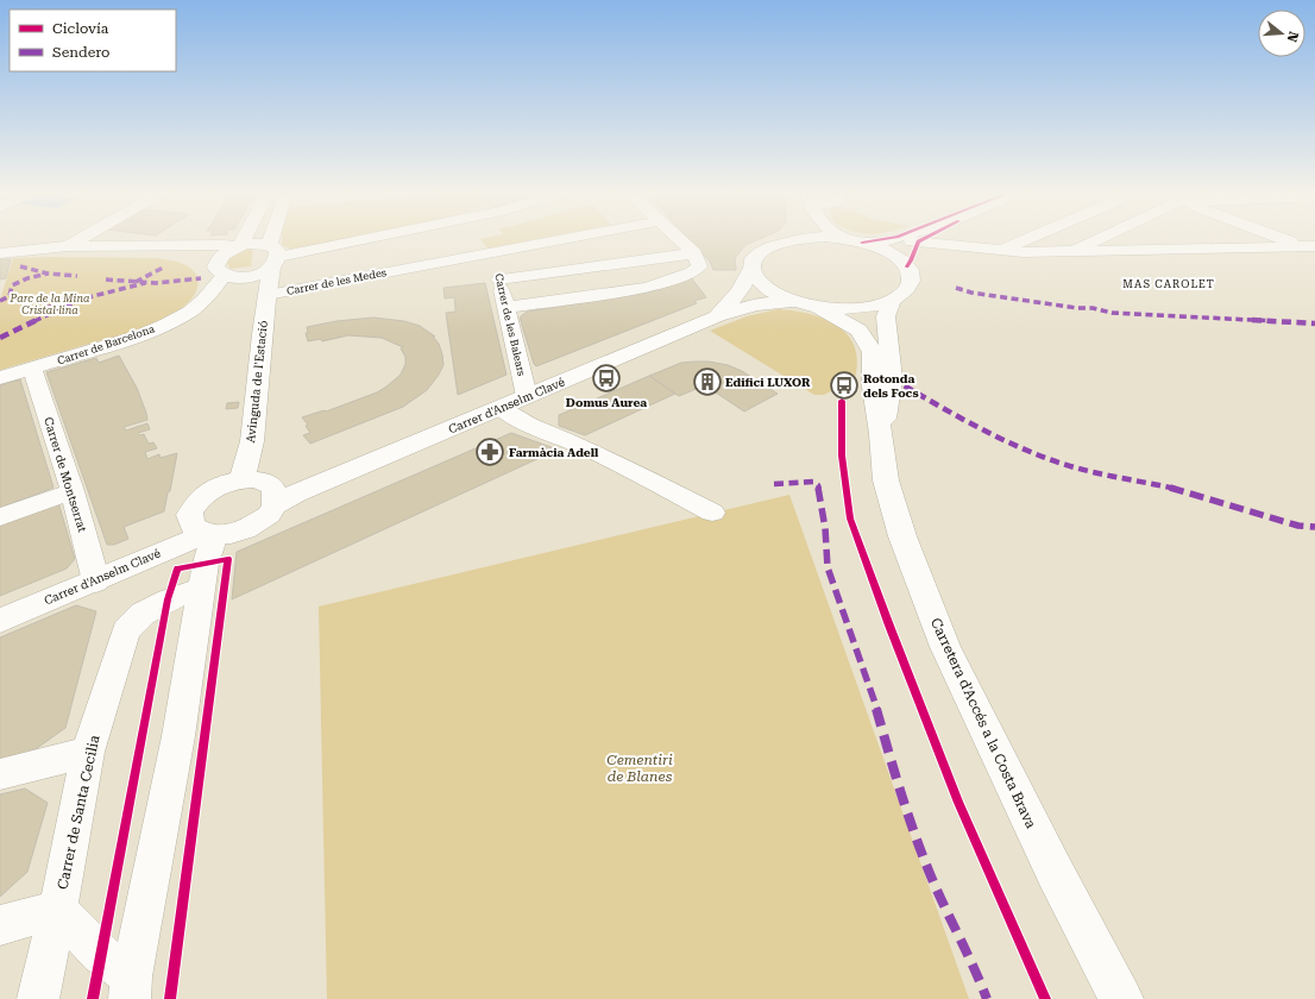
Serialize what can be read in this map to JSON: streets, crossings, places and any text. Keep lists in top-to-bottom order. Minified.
{"streets":{"main road":["Avinguda de l'Estació","Carrer d'Anselm Clavé","Carretera d'Accés a la Costa Brava"],"street":["Carrer de les Medes","Carrer de les Balears","Carrer de Barcelona","Carrer de Montserrat","Carrer de Santa Cecilia"]},"crossings":[["Carrer de les Medes","Carrer de les Balears"],["Carrer de les Medes","Avinguda de l'Estació"],["Carrer de les Balears","Carrer d'Anselm Clavé"],["Carrer de Barcelona","Carrer de Montserrat"],["Carrer d'Anselm Clavé","Carrer de Montserrat"]],"districts":["MAS CAROLET"],"parks":["Parc de la Mina Cristal·lina","Cementiri de Blanes"],"places":{"bus stop":["Domus Aurea","Rotonda dels Focs"],"building":["Edifici LUXOR"],"pharmacy":["Farmàcia Adell"]},"legend":["Ciclovía","Sendero"],"north":"right"}
